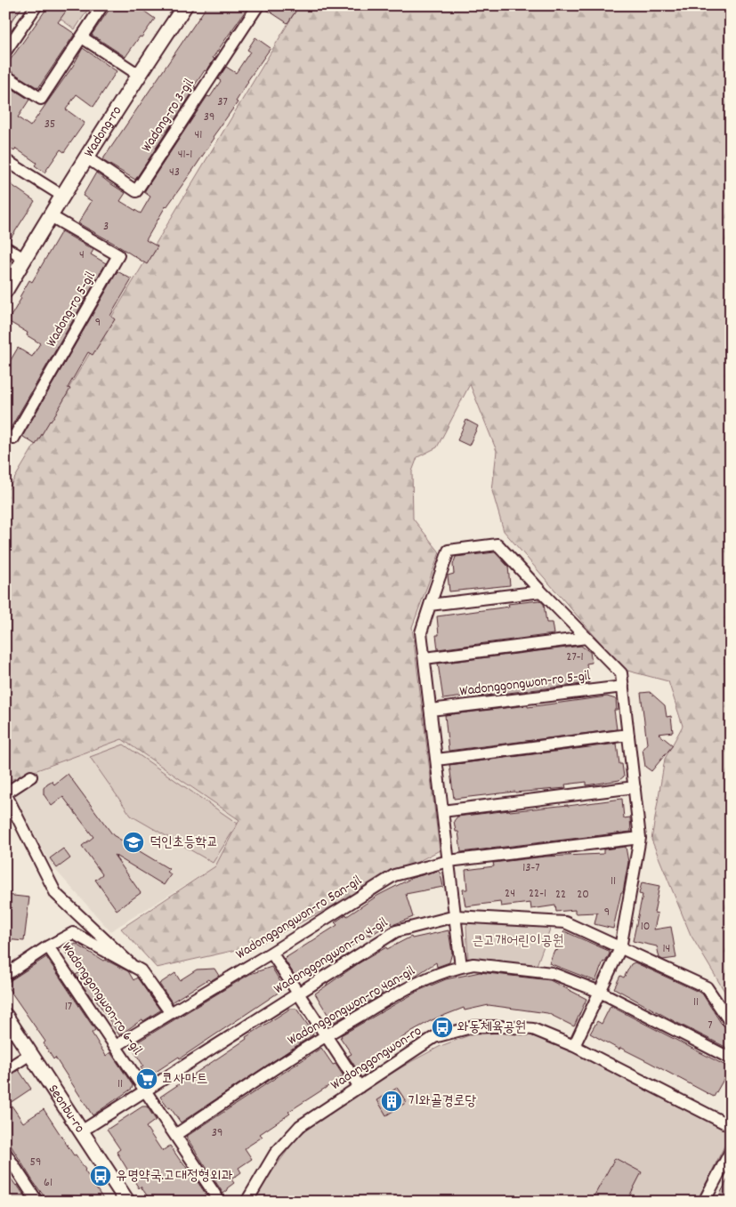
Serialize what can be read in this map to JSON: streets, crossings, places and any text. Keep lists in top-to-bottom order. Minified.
{"streets":{"main road":["Wadong-ro","Seonbu-ro"],"street":["Wadong-ro 3-gil","Wadong-ro 5-gil","Wadonggongwon-ro 5-gil","Wadonggongwon-ro 5an-gil","Wadonggongwon-ro 4-gil","Wadonggongwon-ro 6-gil","Wadonggongwon-ro 4an-gil","Wadonggongwon-ro"]},"crossings":[["Wadong-ro 3-gil","Wadong-ro"],["Wadong-ro","Wadong-ro 5-gil"],["Wadonggongwon-ro 5-gil","Wadonggongwon-ro 5an-gil"],["Wadonggongwon-ro 5-gil","Wadonggongwon-ro 4-gil"],["Wadonggongwon-ro 5-gil","Wadonggongwon-ro 4an-gil"],["Wadonggongwon-ro 5-gil","Wadonggongwon-ro"],["Wadonggongwon-ro 5an-gil","Wadonggongwon-ro 6-gil"],["Wadonggongwon-ro 4-gil","Wadonggongwon-ro 6-gil"],["Wadonggongwon-ro 4-gil","Seonbu-ro"],["Wadonggongwon-ro 6-gil","Wadonggongwon-ro 4an-gil"]],"parks":["큰고개어린이공원"],"places":{"school or university":["덕인초등학교"],"bus stop":["와동체육공원","유명약국.고대정형외과"],"supermarket":["코사마트"],"building":["기와골경로당"]},"house_numbers":["37","39","35","41","41-1","43","3","4","9","27-1","13-7","11","24","22-1","22","20","9","10","14","11","17","7","11","39","59","61"]}
